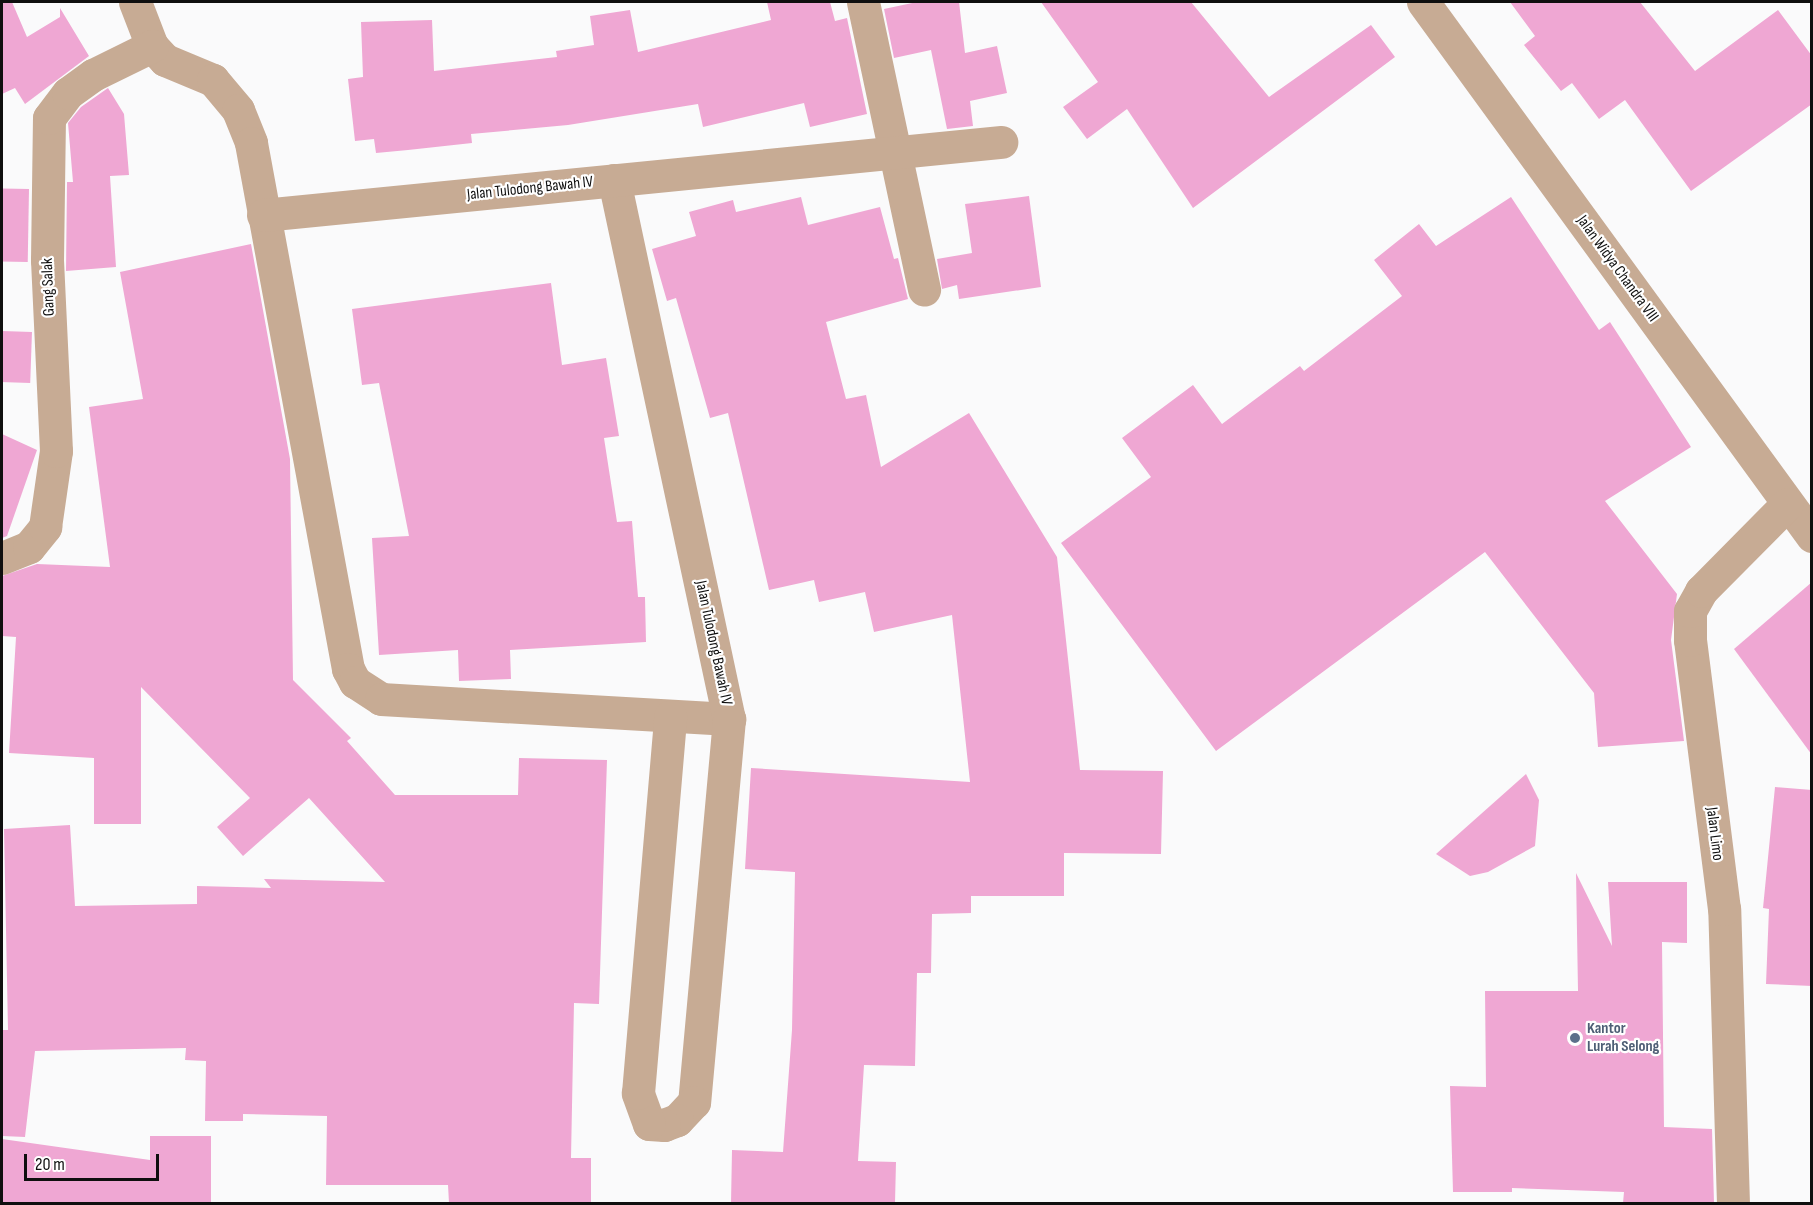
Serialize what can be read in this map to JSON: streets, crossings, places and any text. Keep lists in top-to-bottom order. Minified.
{"streets":{"street":["Jalan Tulodong Bawah IV","Jalan Widya Chandra VIII","Gang Salak","Jalan Limo"]},"crossings":[["Jalan Tulodong Bawah IV","Gang Salak"],["Jalan Widya Chandra VIII","Jalan Limo"]],"places":["Kantor Lurah Selong"],"scale_bar":"20 m"}
